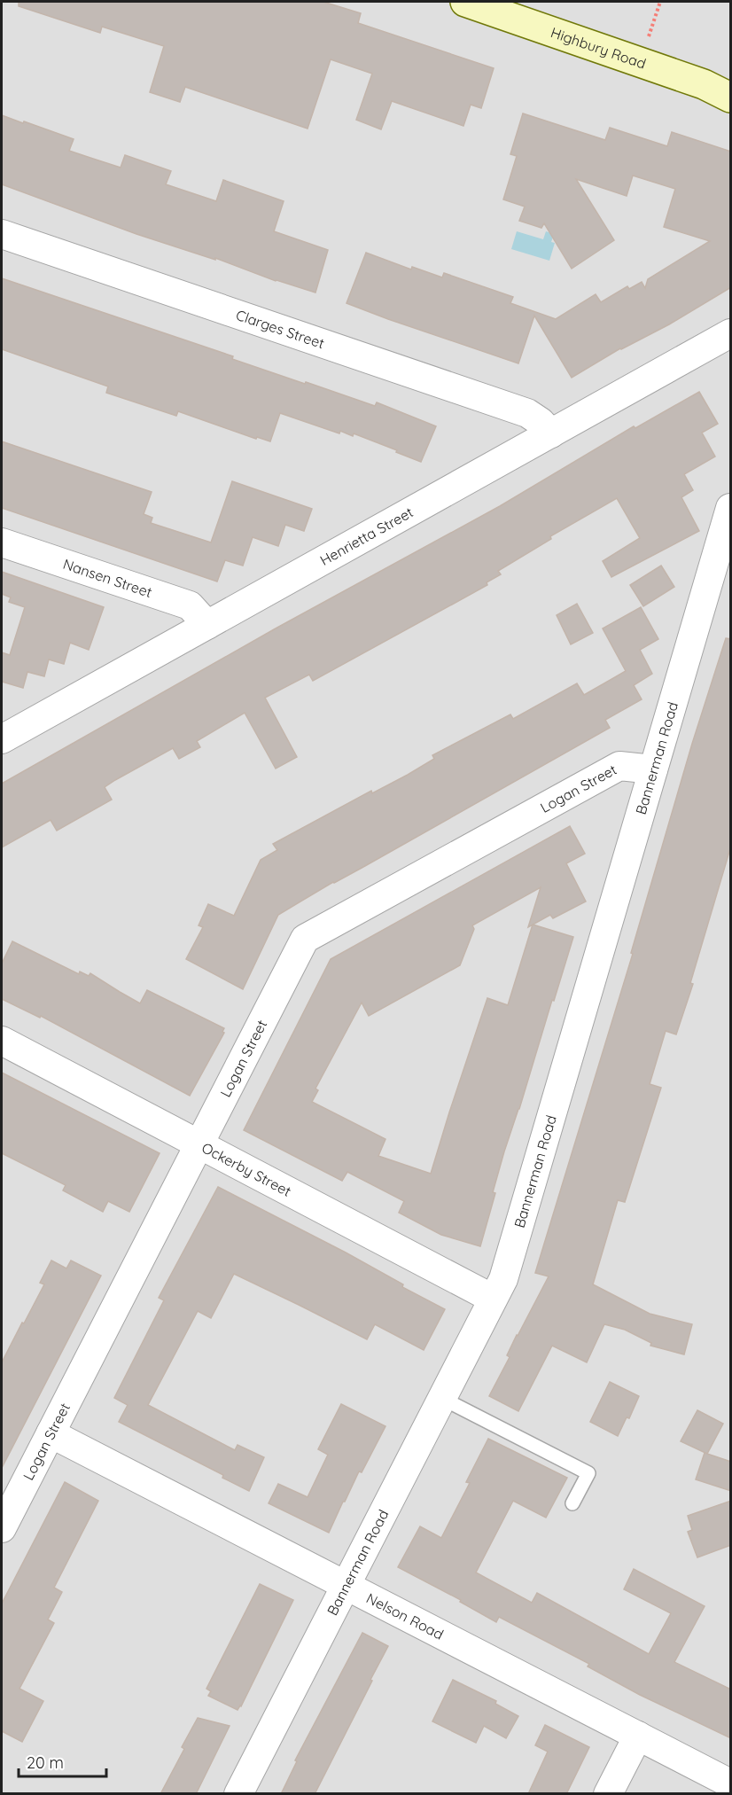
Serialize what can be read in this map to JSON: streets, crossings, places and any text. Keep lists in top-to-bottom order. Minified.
{"streets":{"main road":["Highbury Road"],"street":["Clarges Street","Henrietta Street","Nansen Street","Bannerman Road","Logan Street","Ockerby Street","Nelson Road"]},"crossings":[["Clarges Street","Henrietta Street"],["Henrietta Street","Nansen Street"],["Bannerman Road","Logan Street"],["Bannerman Road","Ockerby Street"],["Bannerman Road","Nelson Road"],["Logan Street","Ockerby Street"],["Logan Street","Nelson Road"]],"scale_bar":"20 m"}
